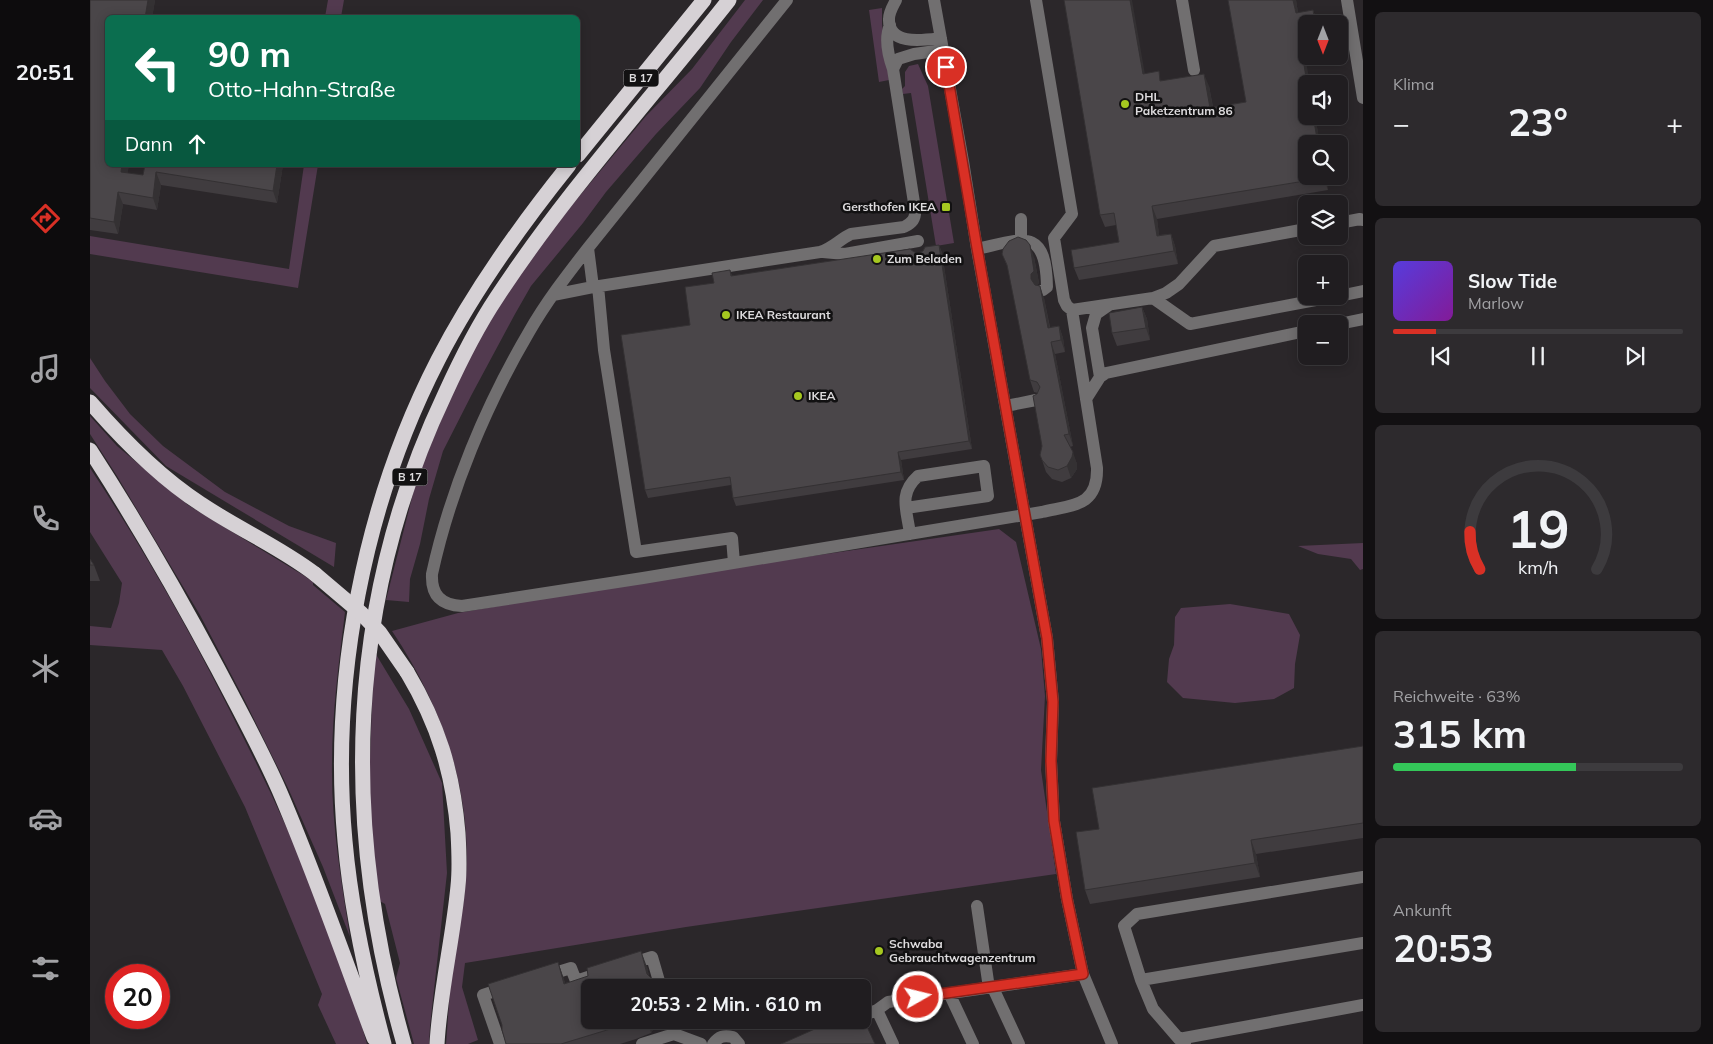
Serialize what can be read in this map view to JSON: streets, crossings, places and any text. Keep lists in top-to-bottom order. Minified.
{"streets":{"highway":["B 17"]},"places":{"other":["DHL Paketzentrum 86","Zum Beladen","IKEA Restaurant","IKEA","Schwaba Gebrauchtwagenzentrum"],"transit":["Gersthofen IKEA"]},"north":"bottom","page":{"tabs":"20:51","tile":["Klima",["Reichweite · 63%","315 km"],["Ankunft","20:53"]],"map_buttons":["+","−"],"turn":["90 m","Otto-Hahn-Straße"],"heat":["−","23°","+"],"then":"Dann","song":["Slow Tide","Marlow"],"limit":"20","trip":"20:53 · 2 Min. · 610 m","gauge":["19","km/h"]}}
